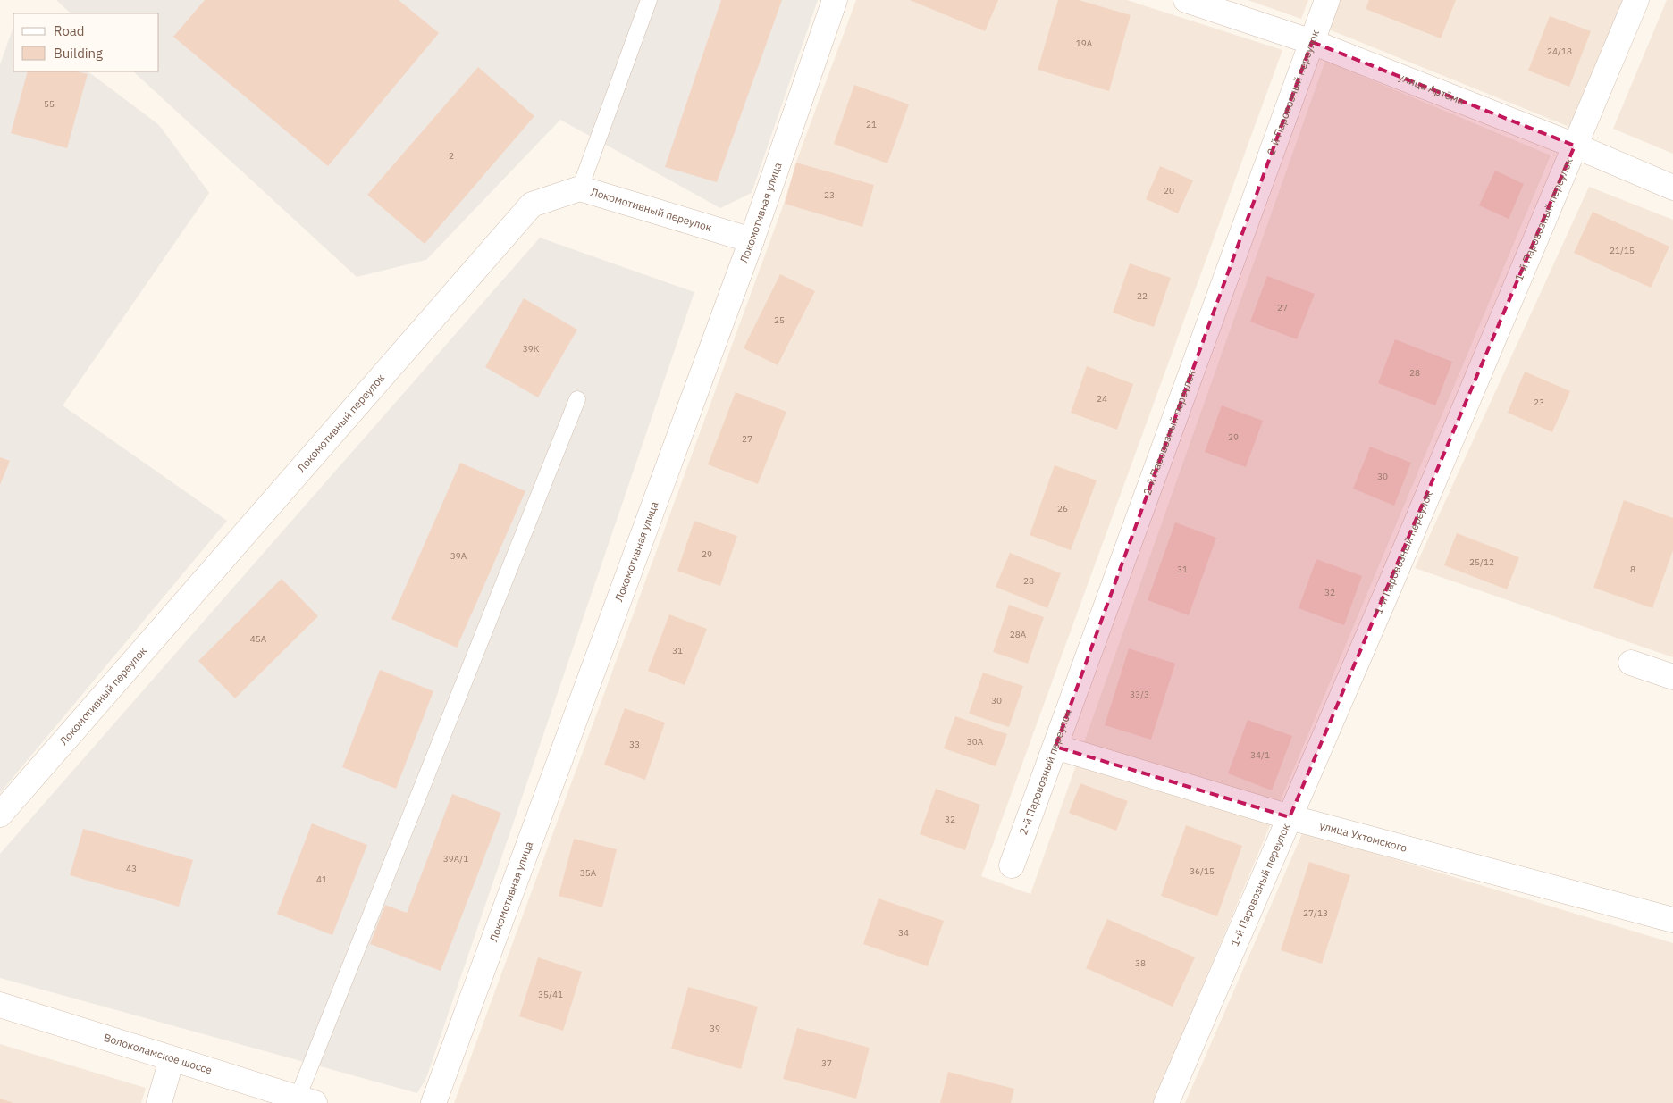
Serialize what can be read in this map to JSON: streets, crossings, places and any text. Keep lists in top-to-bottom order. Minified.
{"streets":{"street":["улица Артёма","2-й Паровозный переулок","Локомотивный переулок","Локомотивная улица","1-й Паровозный переулок","улица Ухтомского","Волоколамское шоссе"]},"crossings":[["улица Артёма","2-й Паровозный переулок"],["улица Артёма","1-й Паровозный переулок"],["2-й Паровозный переулок","улица Ухтомского"],["Локомотивный переулок","Локомотивная улица"],["1-й Паровозный переулок","улица Ухтомского"]],"house_numbers":["19А","24/18","55","21","2","20","23","21/15","22","27","25","39К","28","24","23","29","27","30","26","29","39А","25/12","31","8","28","32","28А","45А","31","33/3","30","30А","33","34/1","32","39А/1","43","36/15","35А","41","27/13","34","38","35/41","39","37"],"legend":["Road","Building"]}
